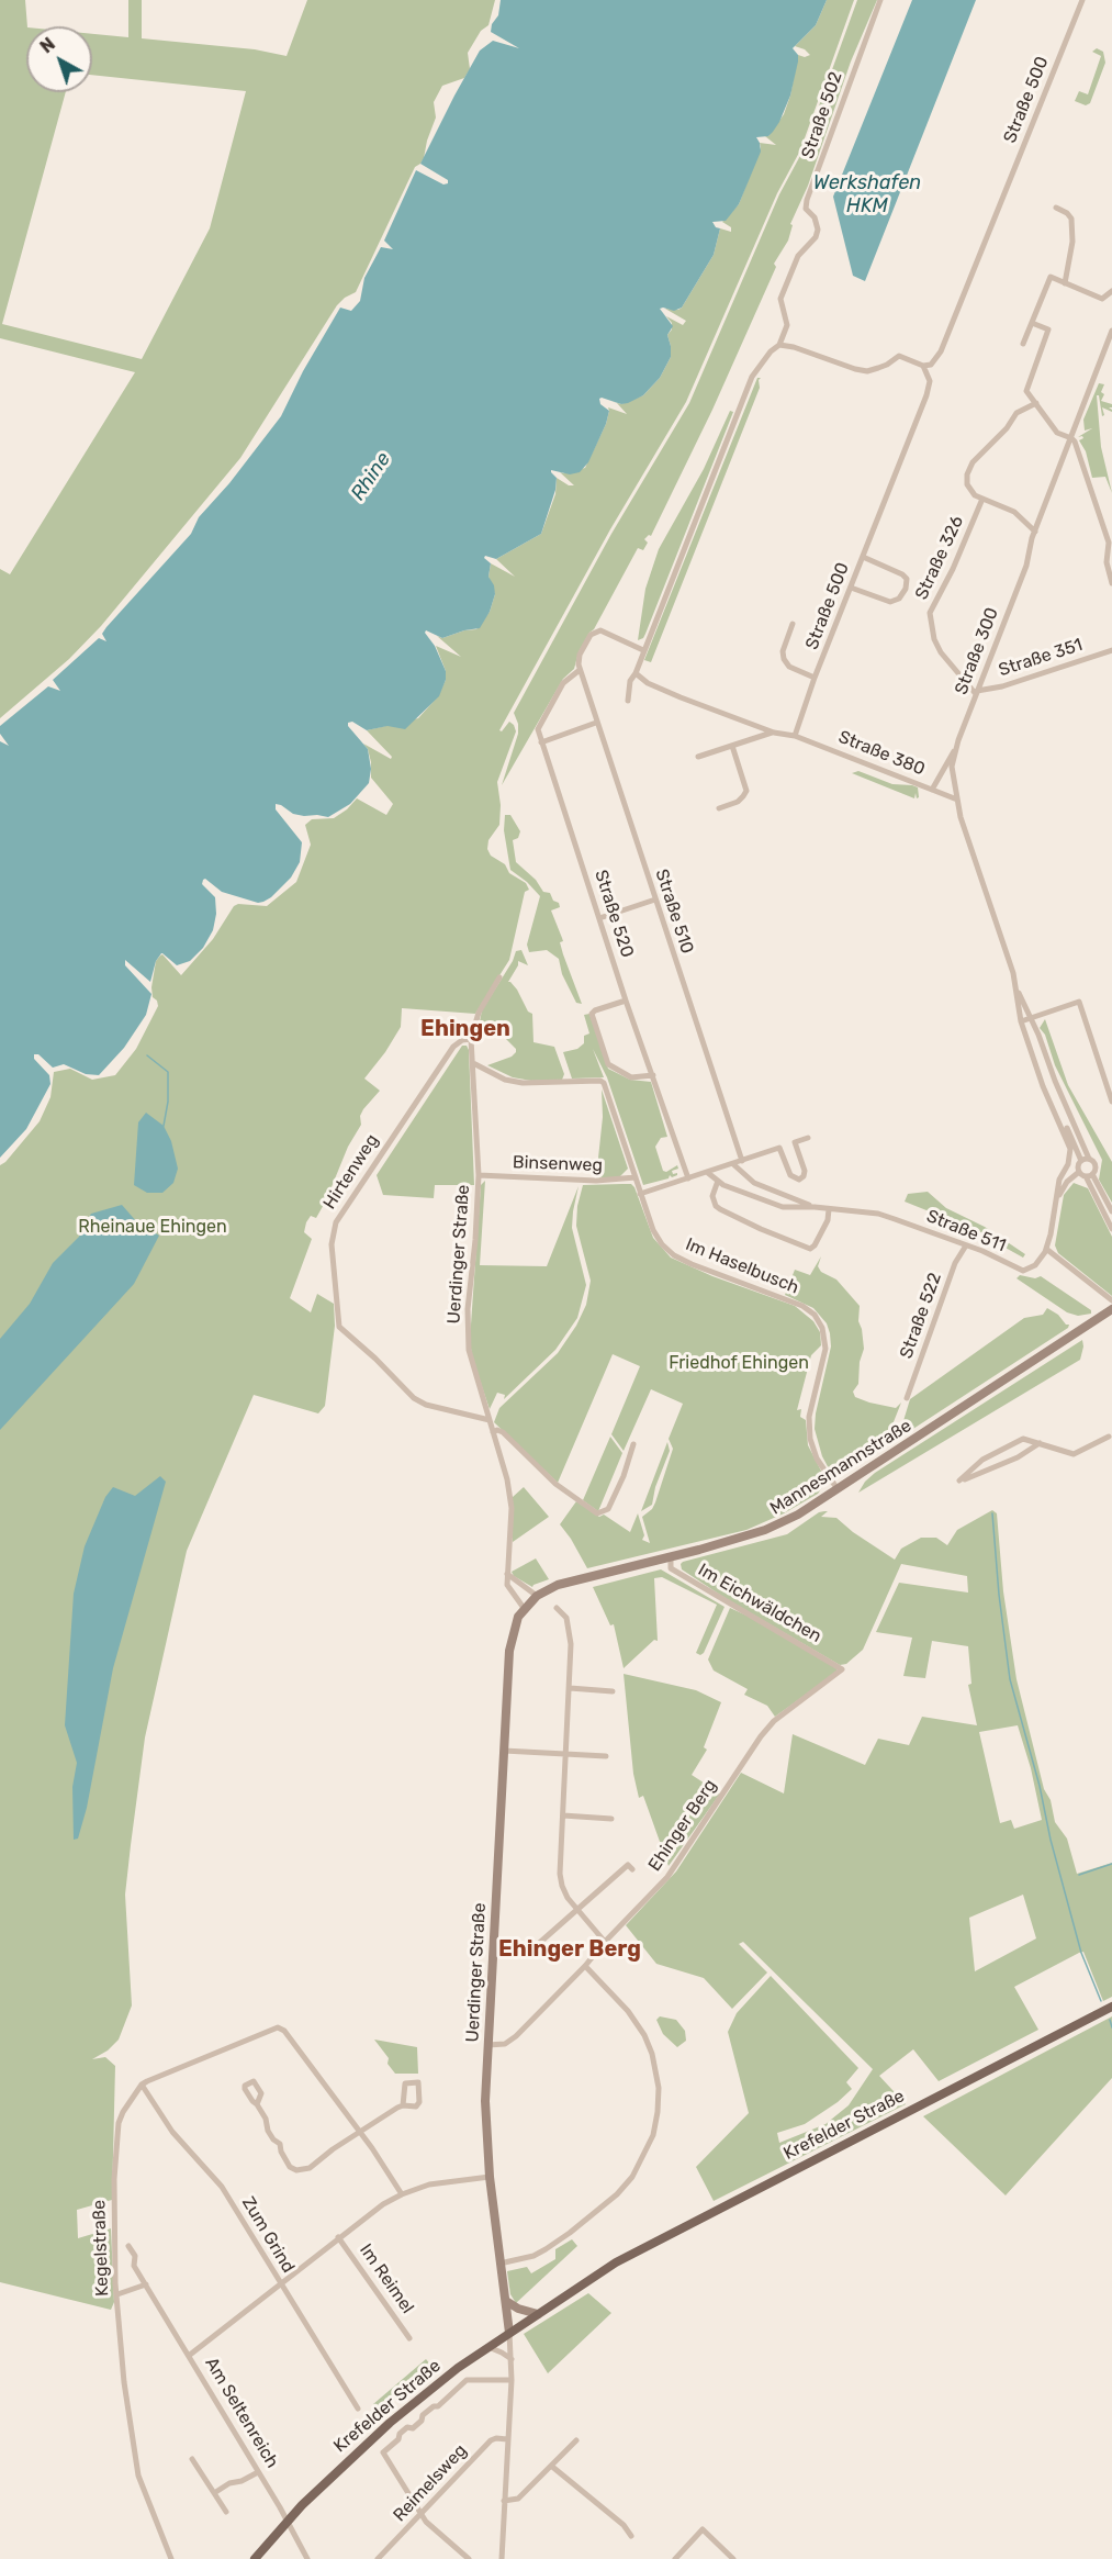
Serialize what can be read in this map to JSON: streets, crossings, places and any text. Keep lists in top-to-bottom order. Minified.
{"streets":{"main road":["Uerdinger Straße","Mannesmannstraße","Krefelder Straße"],"street":["Straße 500","Straße 502","Straße 326","Straße 300","Straße 351","Straße 380","Straße 510","Straße 520","Binsenweg","Hirtenweg","Straße 511","Im Haselbusch","Straße 522","Im Eichwäldchen","Ehinger Berg","Zum Grind","Kegelstraße","Im Reimel","Am Seltenreich","Reimelsweg"]},"crossings":[["Straße 500","Straße 380"],["Straße 326","Straße 300"],["Straße 326","Straße 351"],["Straße 300","Straße 351"],["Straße 300","Straße 380"],["Straße 510","Straße 520"],["Binsenweg","Uerdinger Straße"],["Binsenweg","Im Haselbusch"],["Hirtenweg","Uerdinger Straße"],["Straße 511","Straße 522"],["Uerdinger Straße","Im Haselbusch"],["Uerdinger Straße","Mannesmannstraße"],["Uerdinger Straße","Ehinger Berg"],["Uerdinger Straße","Krefelder Straße"],["Uerdinger Straße","Reimelsweg"],["Im Haselbusch","Mannesmannstraße"],["Mannesmannstraße","Im Eichwäldchen"],["Im Eichwäldchen","Ehinger Berg"],["Krefelder Straße","Am Seltenreich"],["Zum Grind","Kegelstraße"]],"districts":["Ehingen","Ehinger Berg"],"water":["Werkshafen HKM","Rhine"],"parks":["Rheinaue Ehingen","Friedhof Ehingen"],"north":"top left"}
